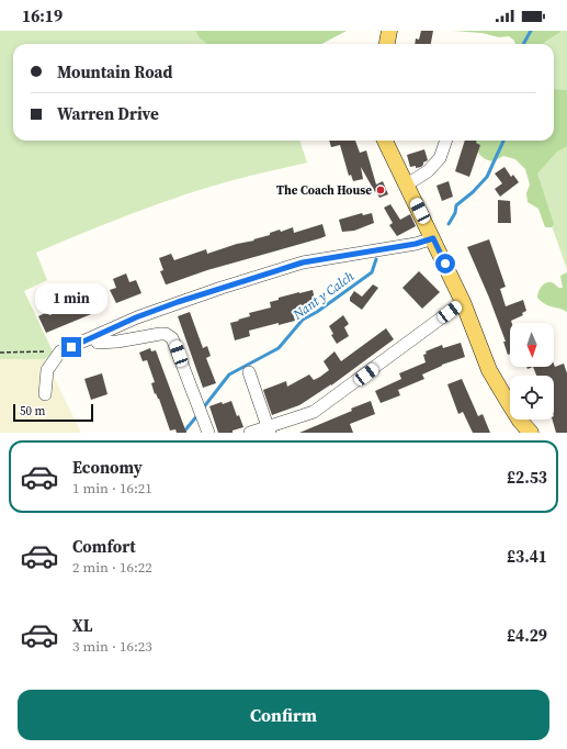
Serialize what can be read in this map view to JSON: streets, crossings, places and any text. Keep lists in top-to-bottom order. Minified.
{"water":["Nant y Calch"],"places":["The Coach House"],"scale_bar":"50 m","north":"bottom","page":{"status":"16:19","banner":["Mountain Road","Warren Drive"],"bubble":"1 min","scale":"50 m","list":[{"name":"Economy","note":"1 min · 16:21","value":"£2.53"},{"name":"Comfort","note":"2 min · 16:22","value":"£3.41"},{"name":"XL","note":"3 min · 16:23","value":"£4.29"}],"buttons":"Confirm"}}
